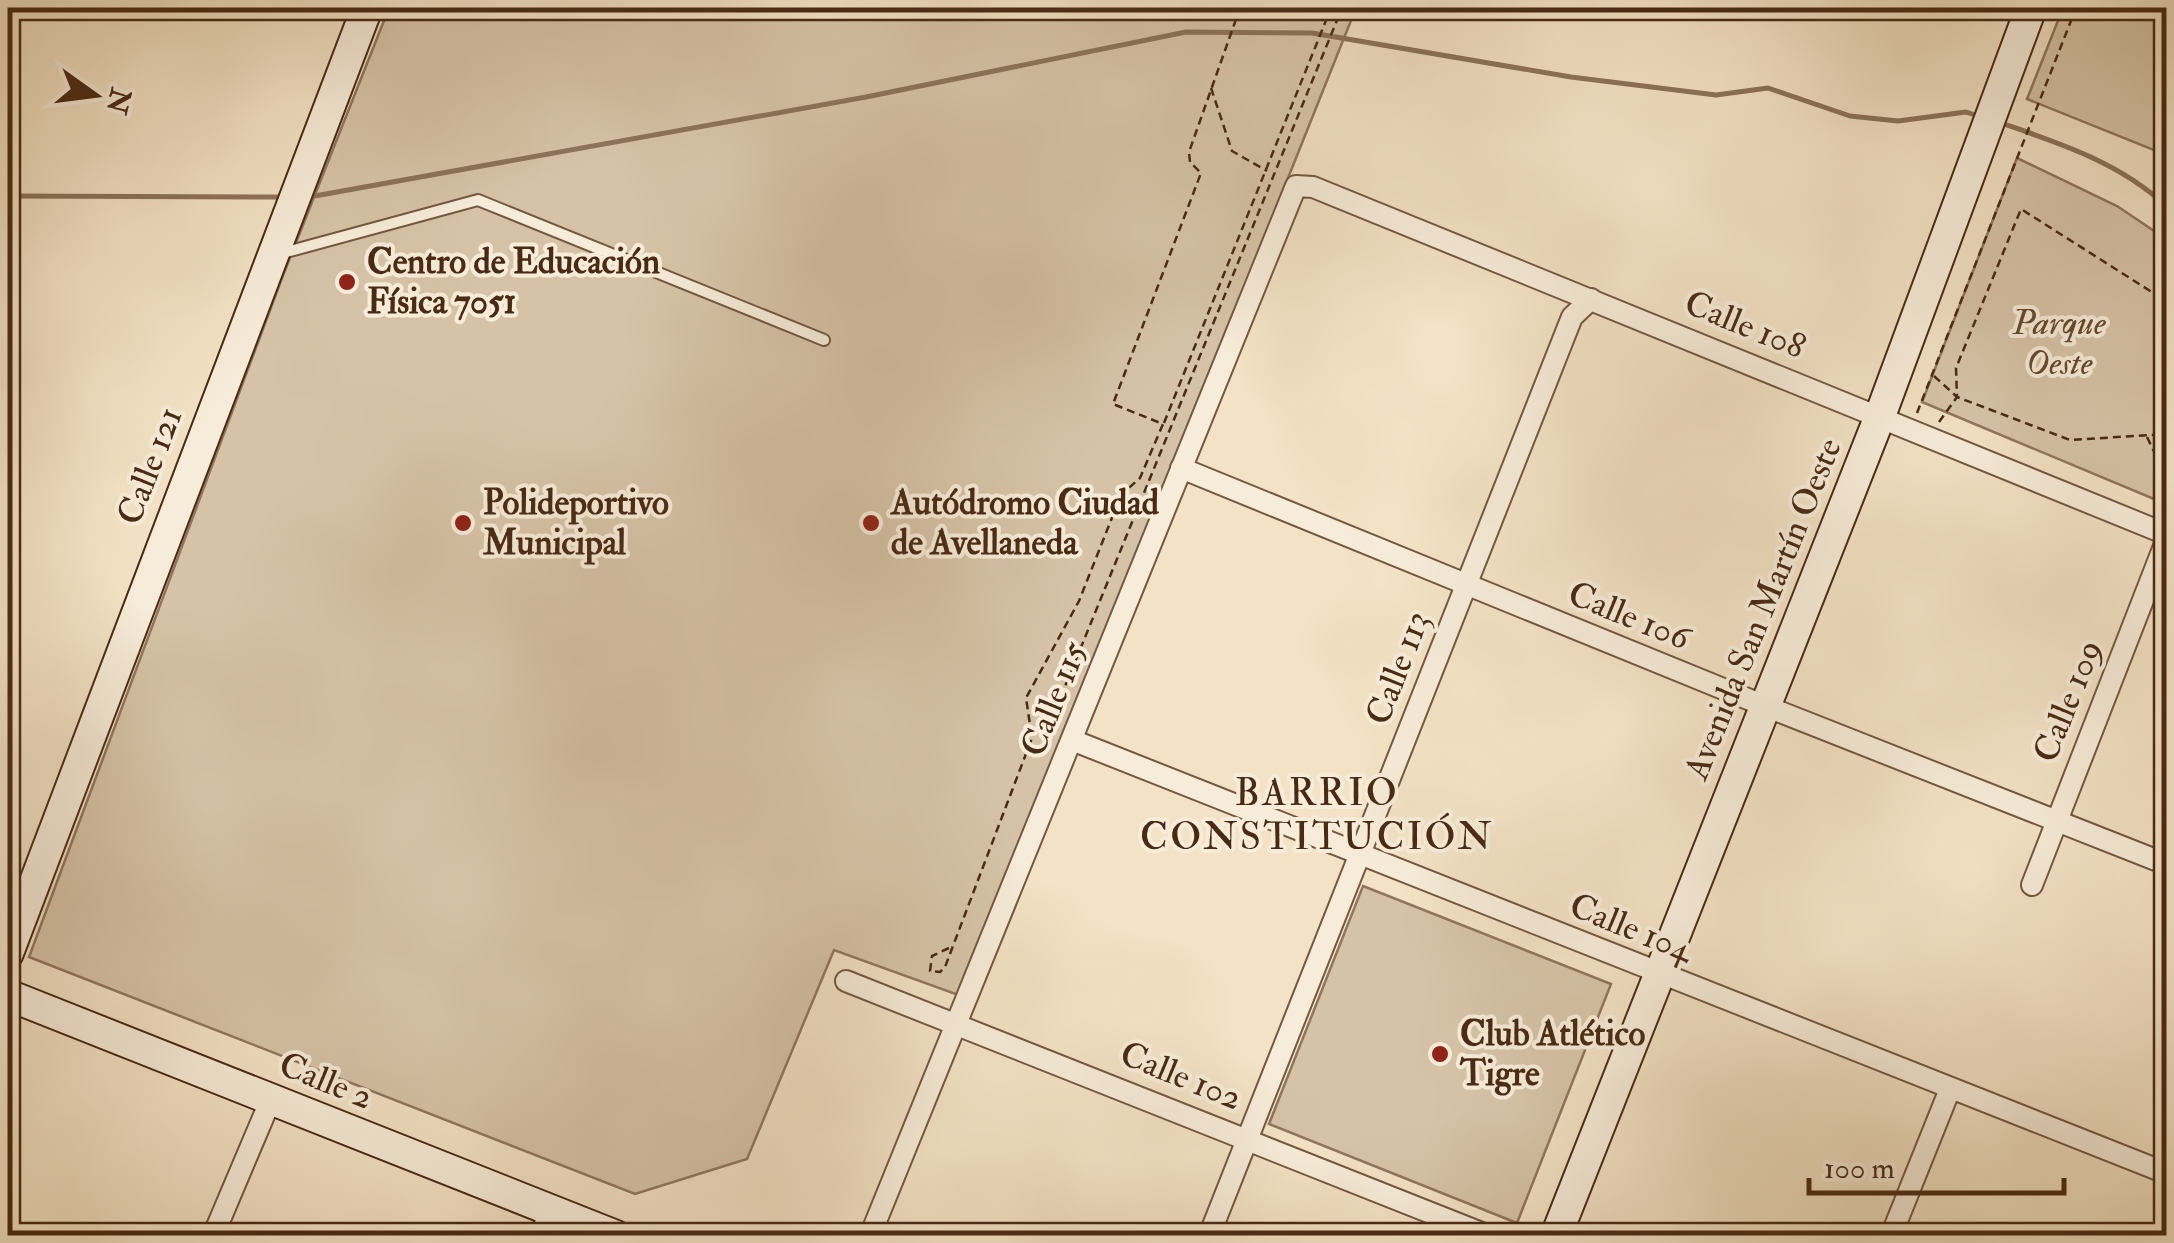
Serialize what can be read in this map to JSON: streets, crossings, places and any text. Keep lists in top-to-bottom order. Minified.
{"streets":{"street":["Calle 108","Calle 121","Avenida San Martín Oeste","Calle 106","Calle 113","Calle 115","Calle 109","Calle 104","Calle 102","Calle 2"]},"crossings":[["Calle 108","Avenida San Martín Oeste"],["Calle 108","Calle 113"],["Calle 108","Calle 115"],["Calle 108","Calle 109"],["Avenida San Martín Oeste","Calle 106"],["Avenida San Martín Oeste","Calle 104"],["Calle 106","Calle 113"],["Calle 106","Calle 115"],["Calle 106","Calle 109"],["Calle 113","Calle 104"],["Calle 113","Calle 102"],["Calle 115","Calle 104"],["Calle 115","Calle 102"]],"districts":["BARRIO CONSTITUCIÓN"],"parks":["Parque Oeste"],"places":["Centro de Educación Física 7051","Polideportivo Municipal","Autódromo Ciudad de Avellaneda","Club Atlético Tigre"],"scale_bar":"100 m","north":"right"}
